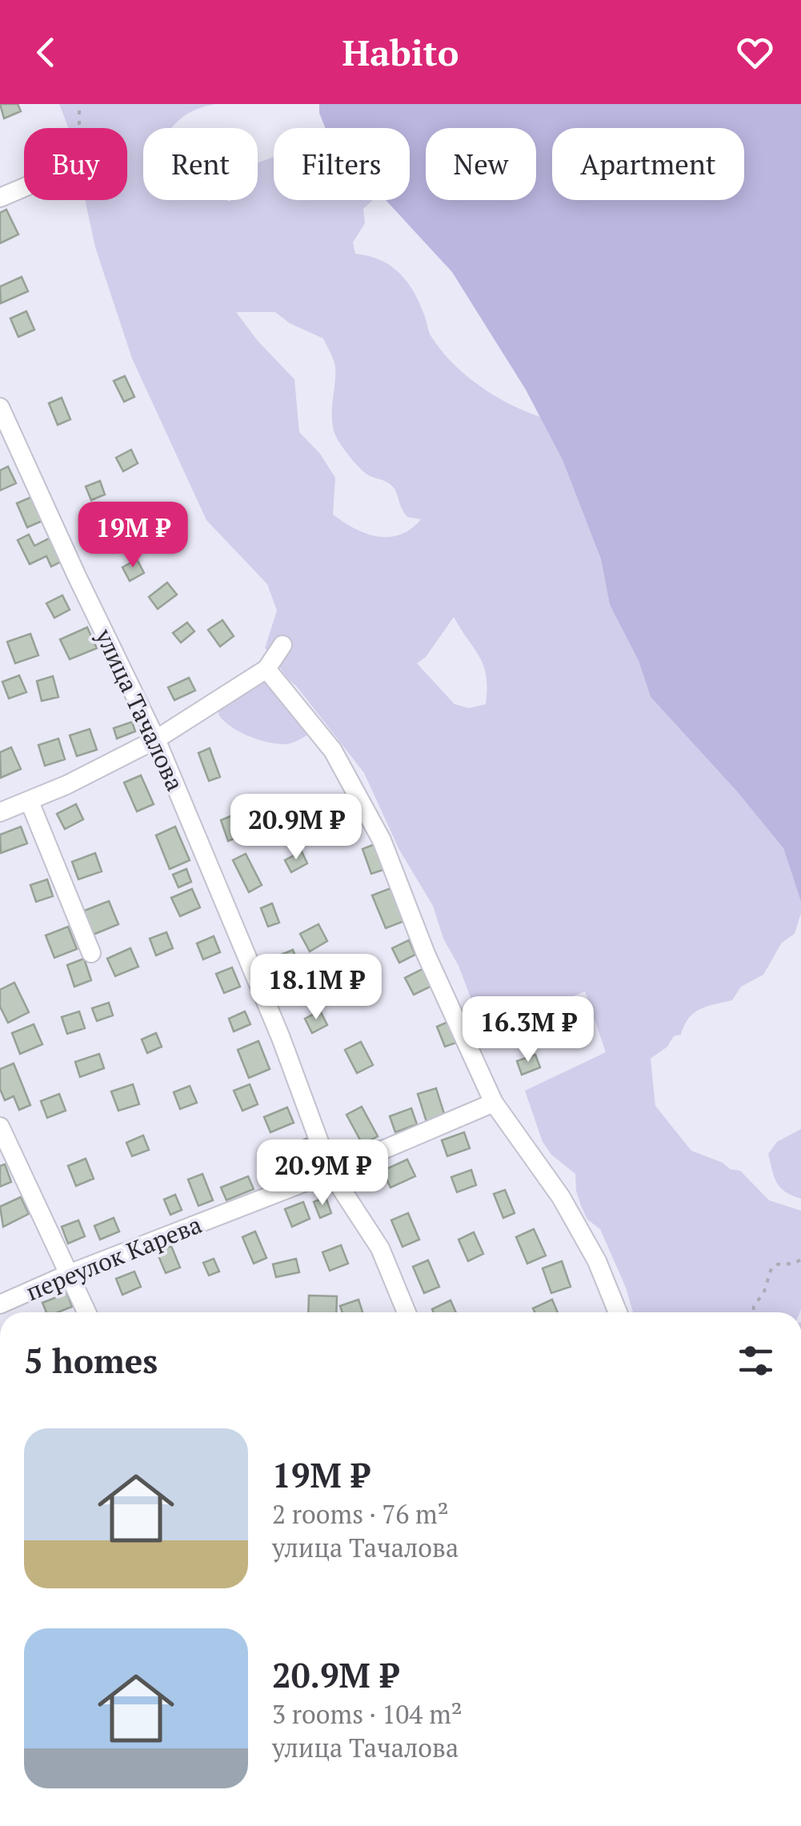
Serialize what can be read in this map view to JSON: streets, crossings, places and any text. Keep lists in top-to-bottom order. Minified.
{"streets":{"street":["улица Тачалова","переулок Карева"]},"crossings":[["улица Тачалова","переулок Карева"]],"page":{"header":"Habito","chip":["Buy","Rent","Filters","New","Apartment"],"price":["19M ₽","20.9M ₽","18.1M ₽","16.3M ₽","20.9M ₽"],"heading":"5 homes","list":[{"name":"19M ₽","note":"2 rooms · 76 m² · улица Тачалова"},{"name":"20.9M ₽","note":"3 rooms · 104 m² · улица Тачалова"}]}}
